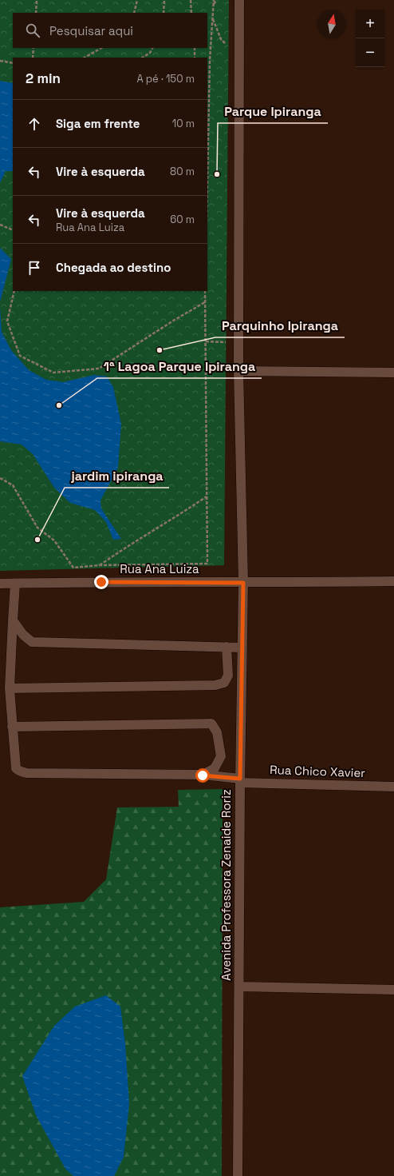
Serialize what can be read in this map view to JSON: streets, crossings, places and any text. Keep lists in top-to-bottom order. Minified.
{"streets":{"street":["Rua Ana Luiza","Rua Chico Xavier","Avenida Professora Zenaide Roriz"]},"crossings":[["Rua Ana Luiza","Rua Chico Xavier"],["Rua Ana Luiza","Avenida Professora Zenaide Roriz"],["Rua Chico Xavier","Avenida Professora Zenaide Roriz"]],"places":["Parque Ipiranga","Parquinho Ipiranga","1ª Lagoa Parque Ipiranga","jardim ipiranga"],"north":"top","page":{"map_buttons":["+","−"],"search":"Pesquisar aqui","heading":["2 min","A pé · 150 m"],"list":[["Siga em frente","10 m"],["Vire à esquerda","80 m"],["Vire à esquerda","Rua Ana Luiza","60 m"],"Chegada ao destino"]}}
